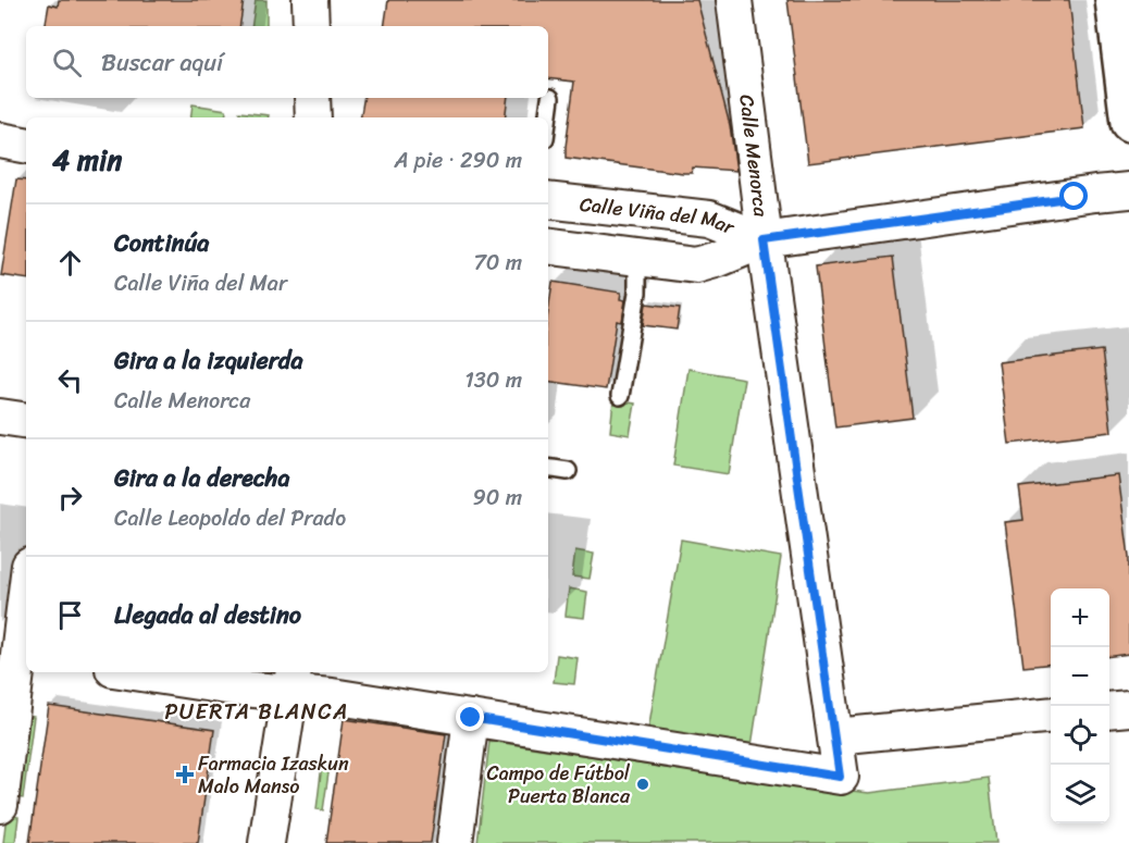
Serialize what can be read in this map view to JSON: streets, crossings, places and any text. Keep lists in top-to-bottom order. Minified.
{"streets":{"street":["Calle Menorca","Calle Viña del Mar"]},"crossings":[["Calle Menorca","Calle Viña del Mar"]],"districts":["PUERTA BLANCA"],"places":{"health":["Farmacia Izaskun Malo Manso"],"other":["Campo de Fútbol Puerta Blanca"]},"page":{"search":"Buscar aquí","heading":["4 min","A pie · 290 m"],"list":[["Continúa","Calle Viña del Mar","70 m"],["Gira a la izquierda","Calle Menorca","130 m"],["Gira a la derecha","Calle Leopoldo del Prado","90 m"],"Llegada al destino"],"map_buttons":["+","−"]}}
